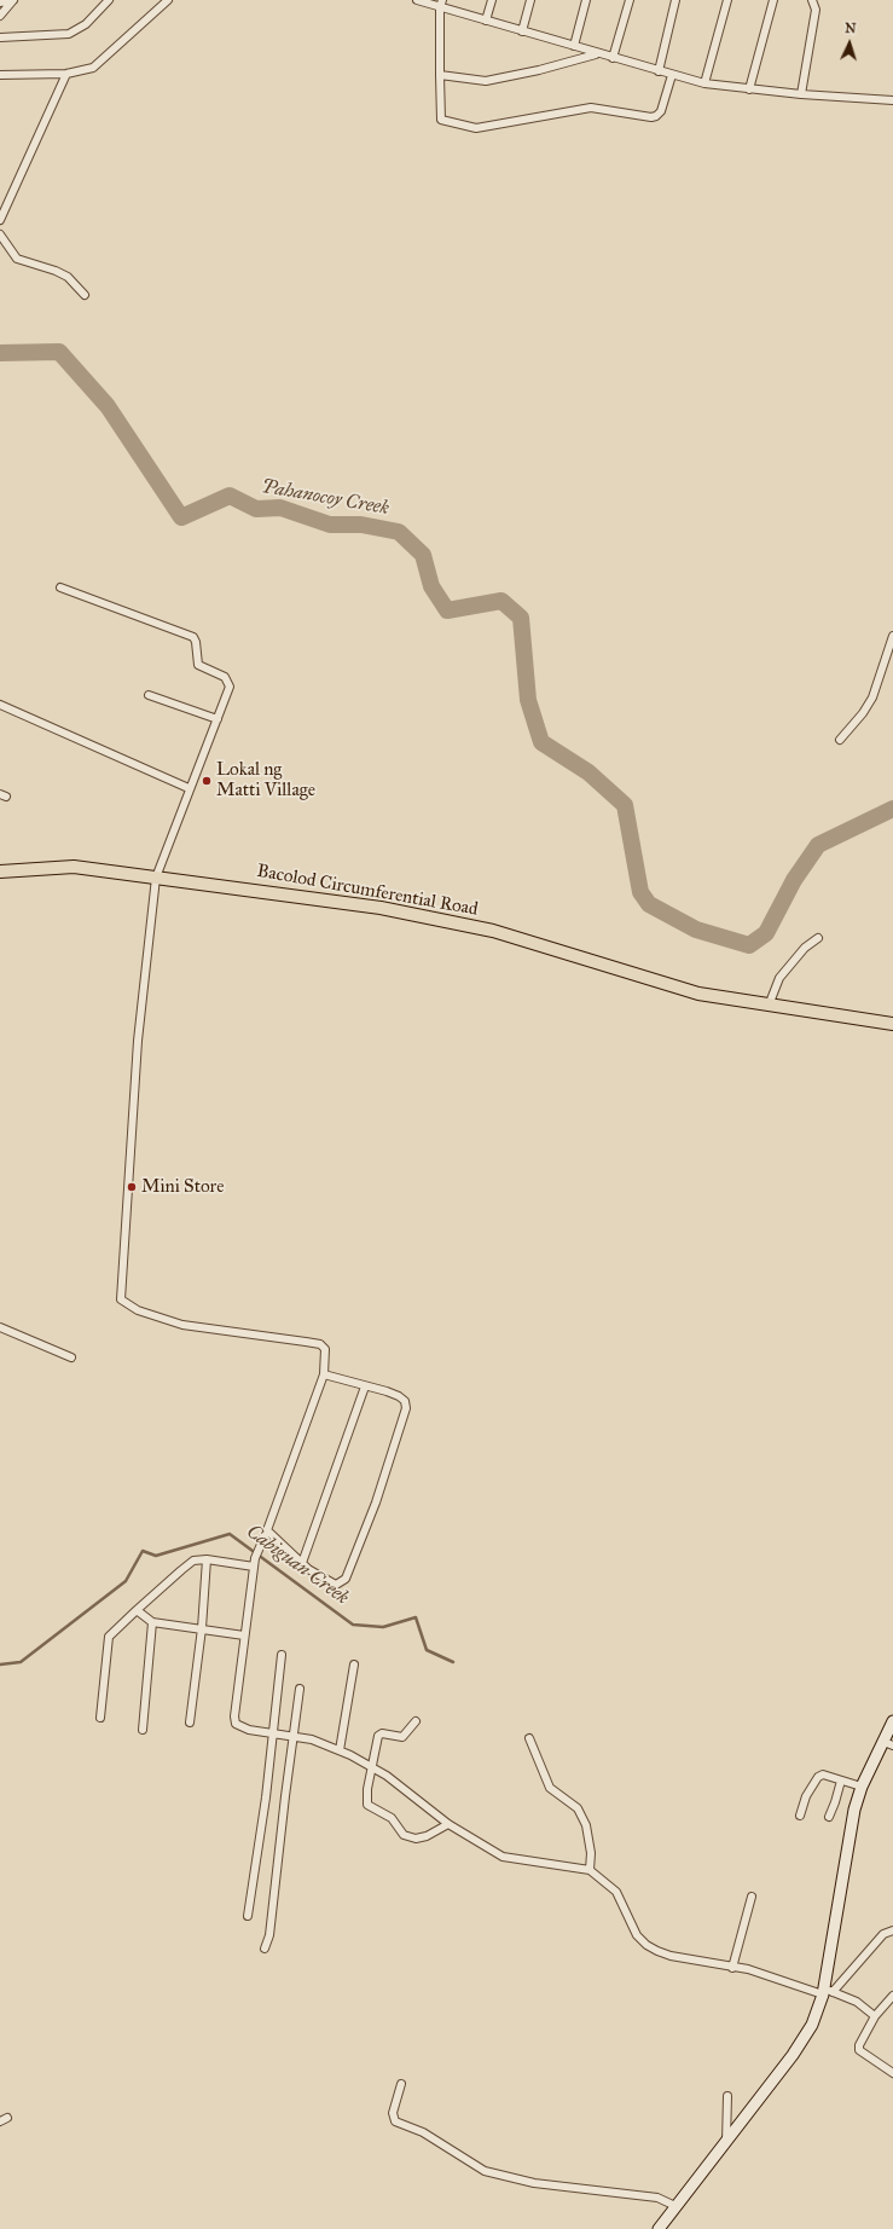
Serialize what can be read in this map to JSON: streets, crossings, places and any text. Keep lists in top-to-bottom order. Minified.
{"streets":{"main road":["Bacolod Circumferential Road"]},"water":["Pahanocoy Creek","Cabiguan Creek"],"places":["Lokal ng Matti Village","Mini Store"],"north":"top"}
